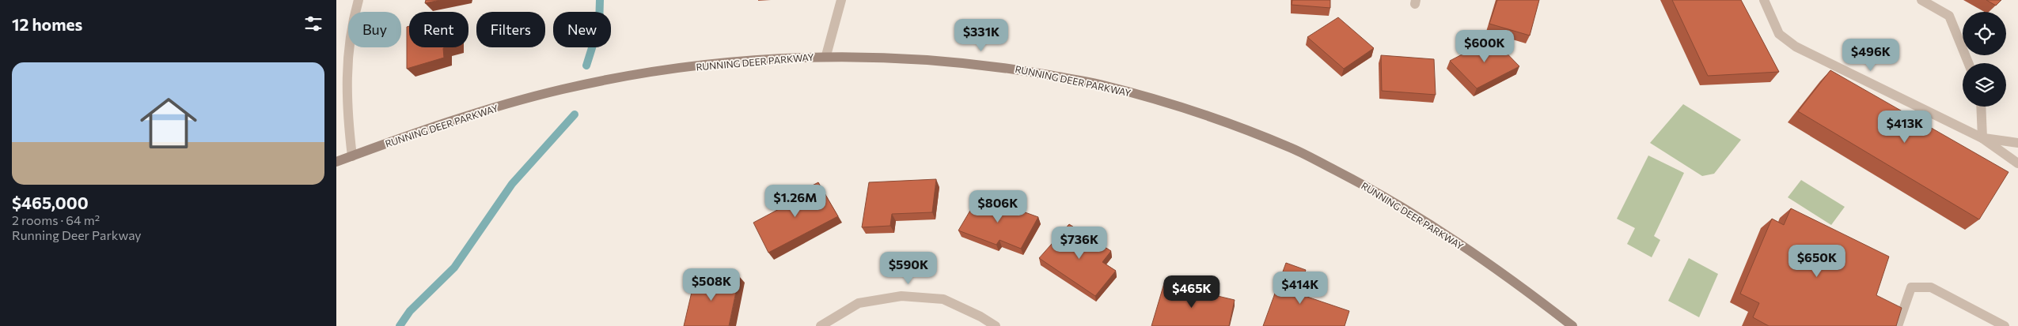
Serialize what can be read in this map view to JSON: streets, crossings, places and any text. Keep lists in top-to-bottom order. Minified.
{"streets":{"street":["RUNNING DEER PARKWAY"]},"page":{"heading":"12 homes","chip":["Buy","Rent","Filters","New"],"price":["$331K","$600K","$496K","$413K","$1.26M","$806K","$736K","$650K","$590K","$508K","$414K","$465K"],"list":[{"name":"$465,000","note":"2 rooms · 64 m² · Running Deer Parkway"}]}}
